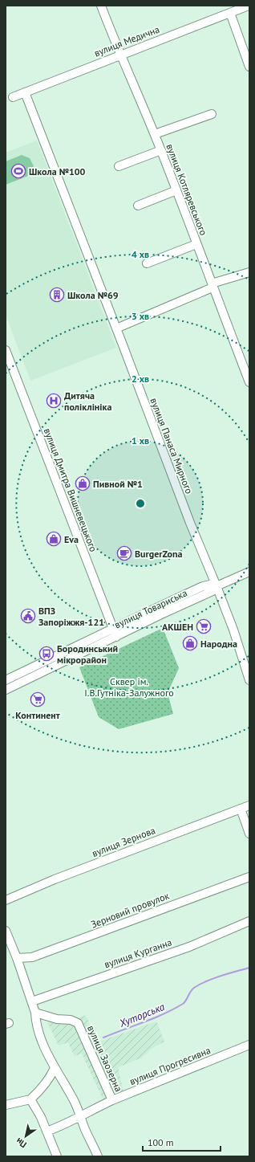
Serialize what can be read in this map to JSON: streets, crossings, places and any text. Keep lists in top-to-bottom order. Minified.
{"streets":{"street":["вулиця Медична","вулиця Котляревського","вулиця Панаса Мирного","вулиця Дмитра Вишневецького","вулиця Товариська","вулиця Зернова","Зерновий провулок","вулиця Курганна","вулиця Заозерна","вулиця Прогресивна"]},"crossings":[["вулиця Медична","вулиця Котляревського"],["вулиця Медична","вулиця Панаса Мирного"],["вулиця Панаса Мирного","вулиця Товариська"],["вулиця Дмитра Вишневецького","вулиця Товариська"],["вулиця Заозерна","вулиця Прогресивна"]],"water":["Хуторська"],"parks":["Сквер ім. І.В.Гутніка-Залужного"],"places":{"sports":["Школа №100"],"building":["Школа №69"],"hospital":["Дитяча поліклініка"],"shop":["Пивной №1","Eva","Народна"],"cafe":["BurgerZona"],"public building":["ВПЗ Запоріжжя-121"],"supermarket":["АКШЕН","Континент"],"bus stop":["Бородинський мікрорайон"]},"scale_bar":"100 m","north":"bottom left","rings":["4 хв","3 хв","2 хв","1 хв"]}
